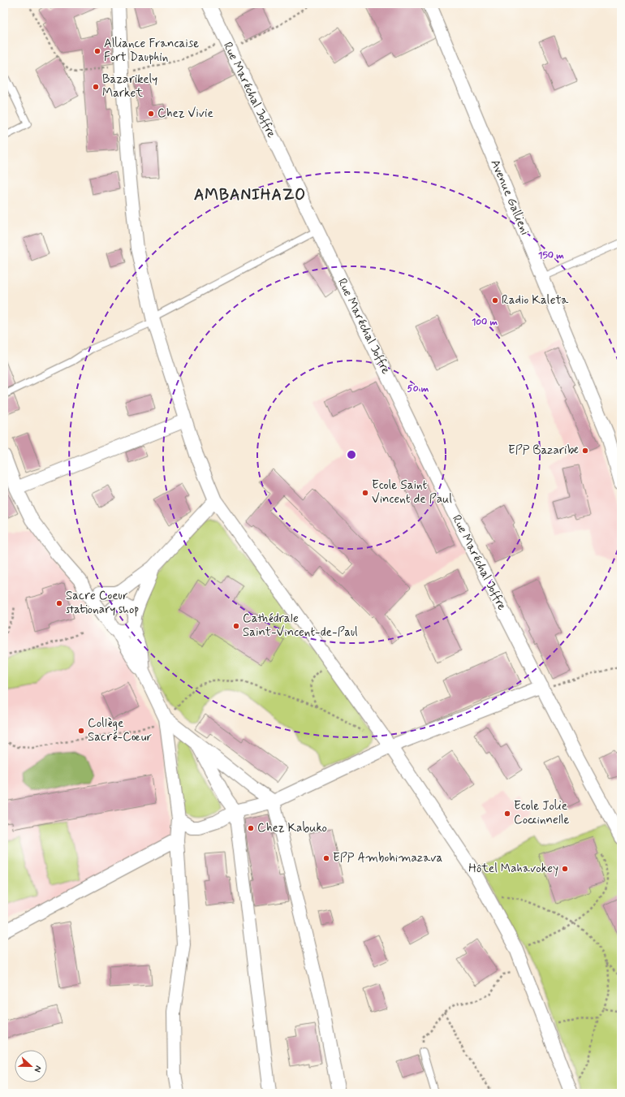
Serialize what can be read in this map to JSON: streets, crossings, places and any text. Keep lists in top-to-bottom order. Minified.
{"streets":{"street":["Rue Maréchal Joffre","Avenue Gallieni"]},"districts":["AMBANIHAZO"],"places":["Alliance Francaise Fort Dauphin","Bazarikely Market","Chez Vivie","Radio Kaleta","EPP Bazaribe","Ecole Saint Vincent de Paul","Sacre Coeur stationary shop","Cathédrale Saint-Vincent-de-Paul","Collège Sacré-Cœur","Ecole Jolie Coccinnelle","Chez Kabuko","EPP Ambohimazava","Hôtel Mahavokey"],"north":"right","rings":["150 m","100 m","50 m"]}
